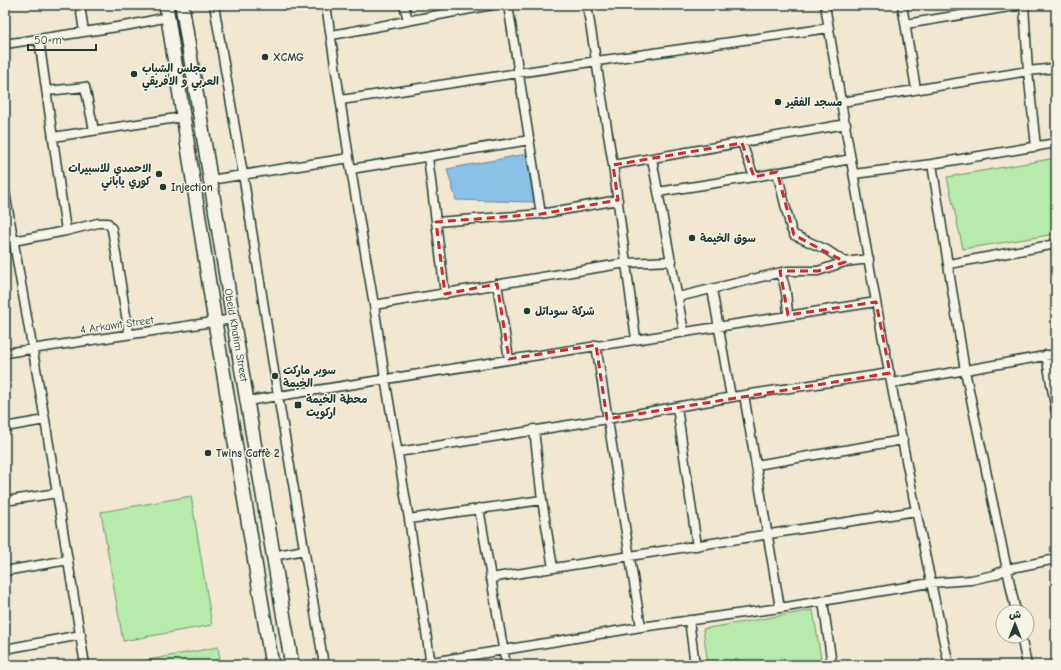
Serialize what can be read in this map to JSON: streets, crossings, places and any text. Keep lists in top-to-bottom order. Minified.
{"streets":{"main road":["Obeid Khatim Street"],"street":["4 Arkawit Street"]},"crossings":[["4 Arkawit Street","Obeid Khatim Street"]],"places":{"other":["XCMG","مجلس الشباب العربي و الافريقي","مسجد الفقير","الاحمدي للاسبيرات كوري ياباني","Injection","سوق الخيمة","شركة سوداتل","سوبر ماركت الخيمة","Twins Caffè 2"],"transit":["محطة الخيمة اركويت"]},"scale_bar":"50 m","north":"top"}
